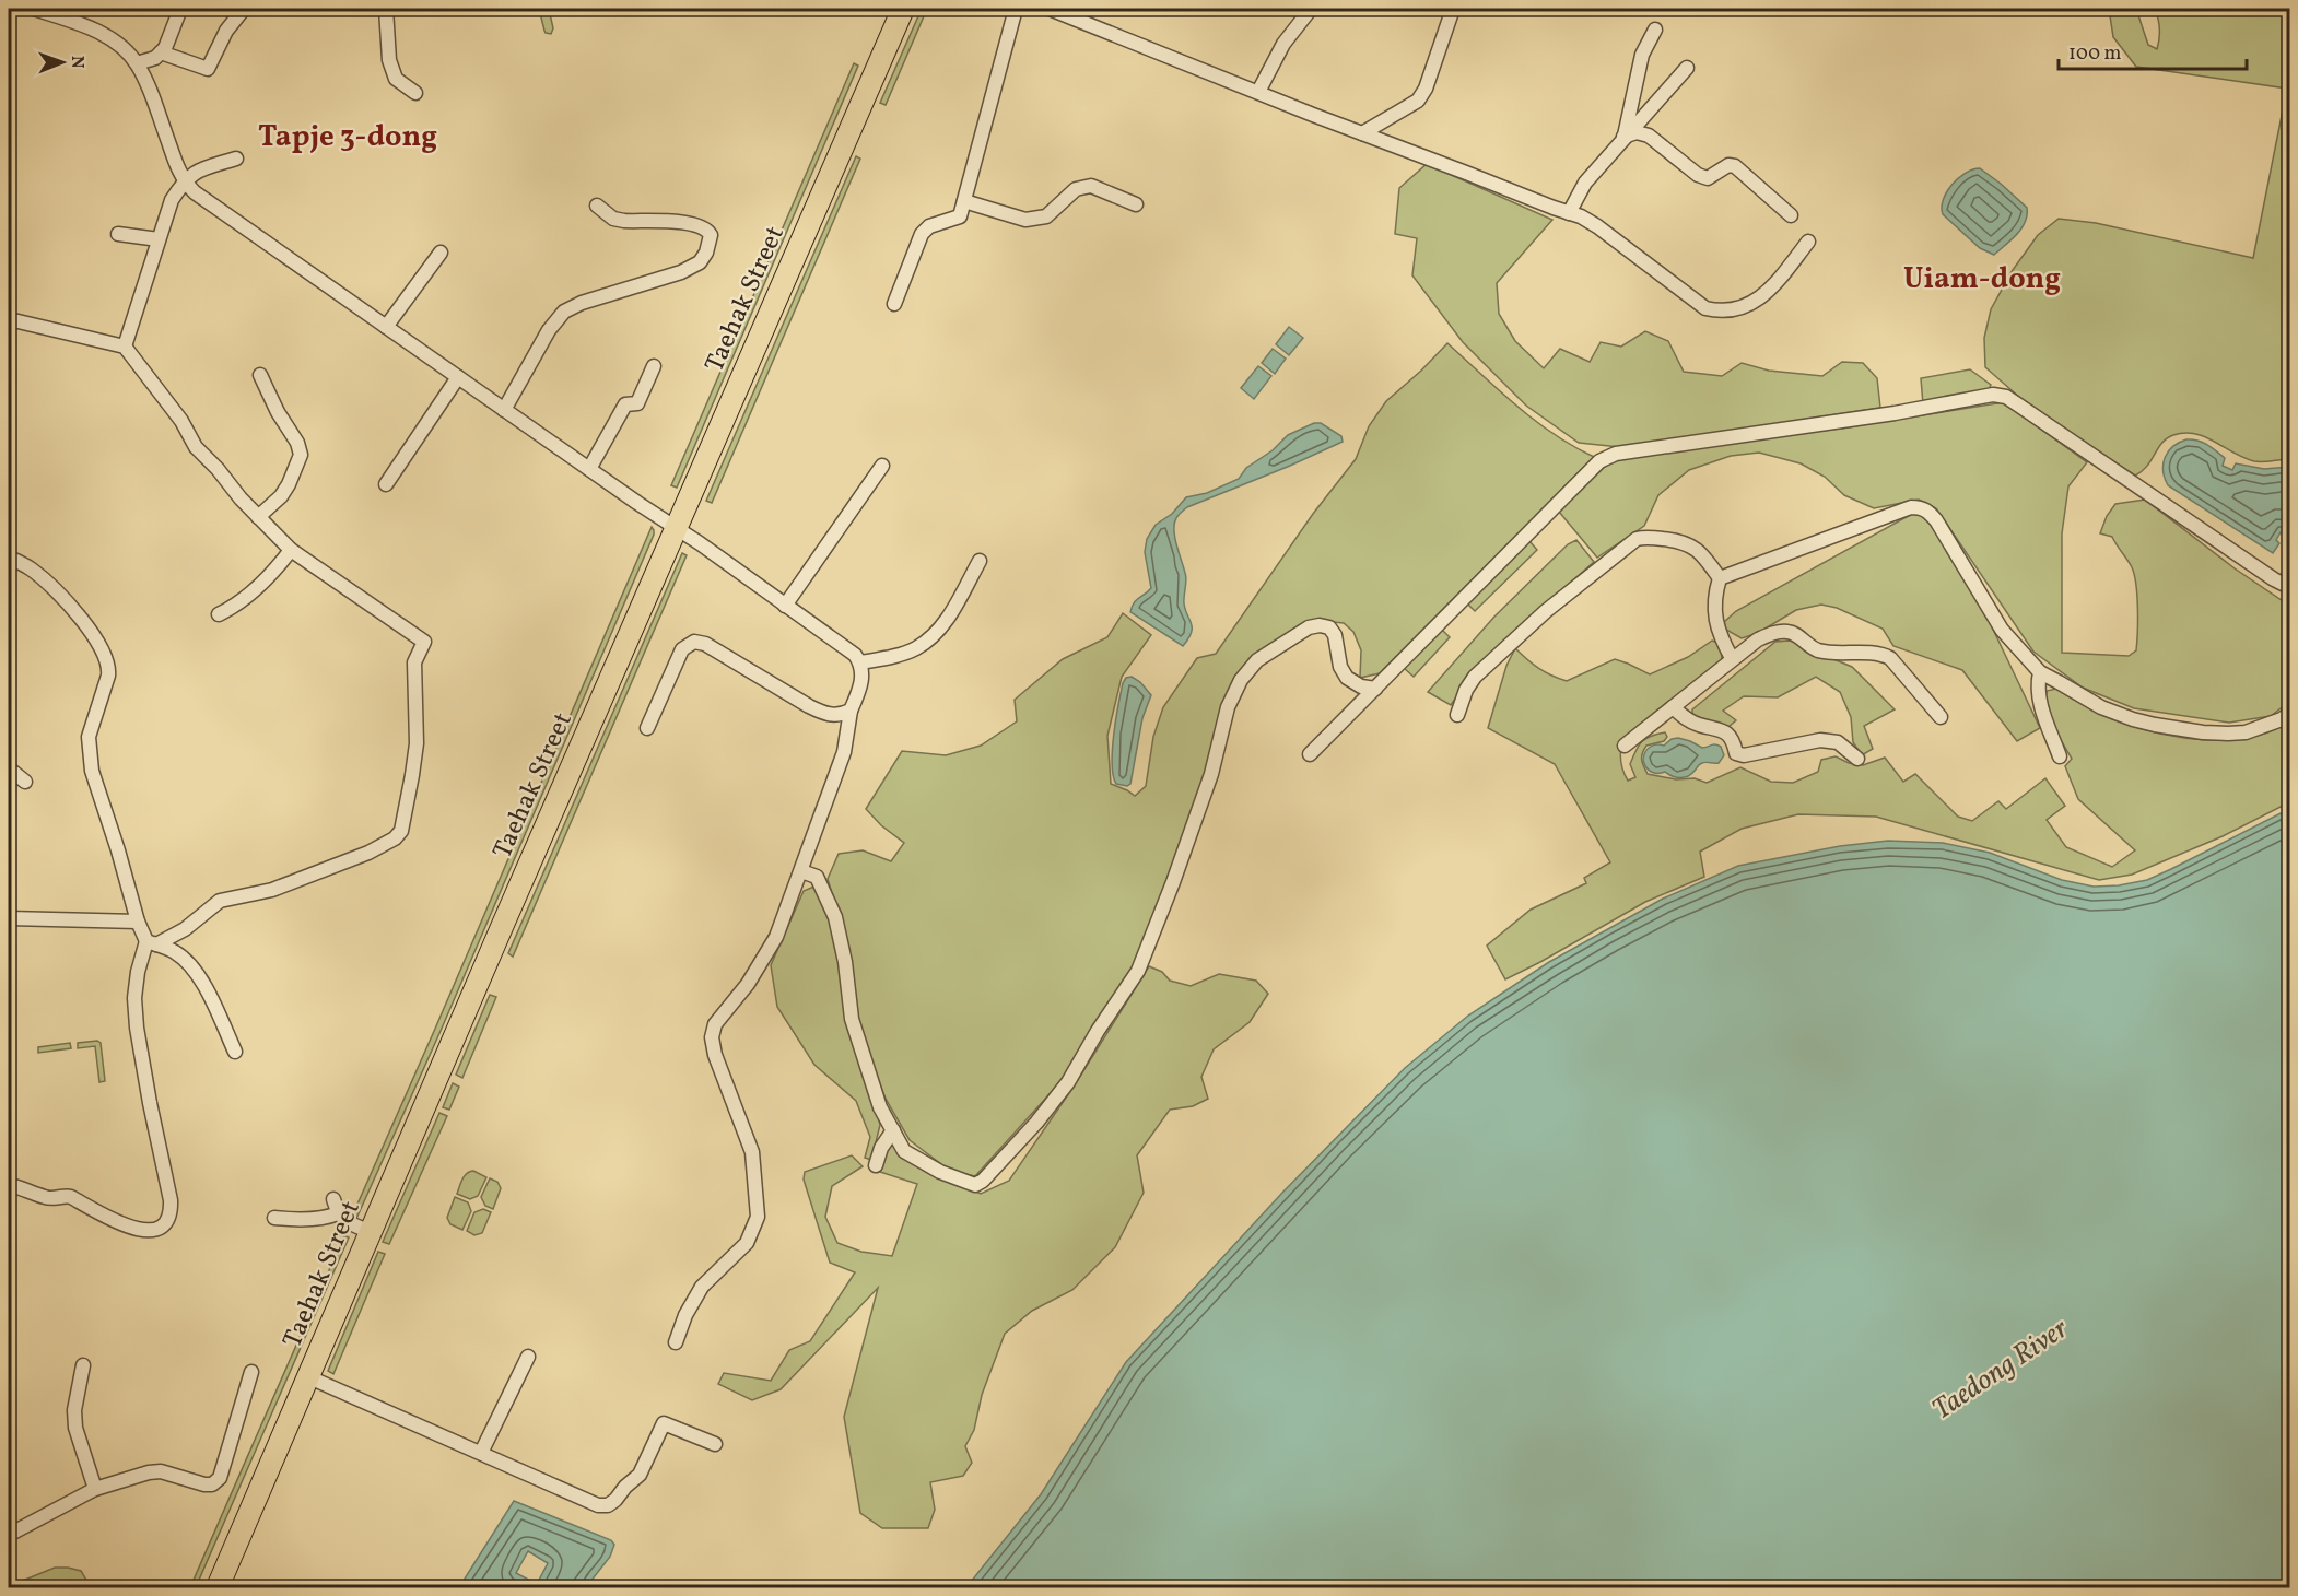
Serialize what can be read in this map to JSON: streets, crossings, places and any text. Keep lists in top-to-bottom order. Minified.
{"streets":{"main road":["Taehak Street"]},"districts":["Tapje 3-dong","Uiam-dong"],"water":["Taedong River"],"scale_bar":"100 m","north":"right"}
